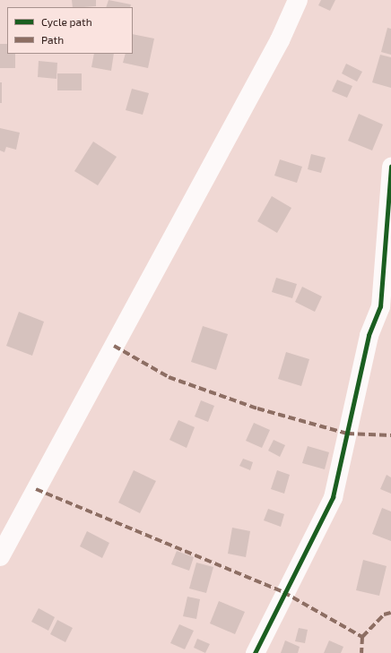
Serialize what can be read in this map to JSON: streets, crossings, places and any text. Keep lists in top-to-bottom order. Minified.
{"legend":["Cycle path","Path"]}
